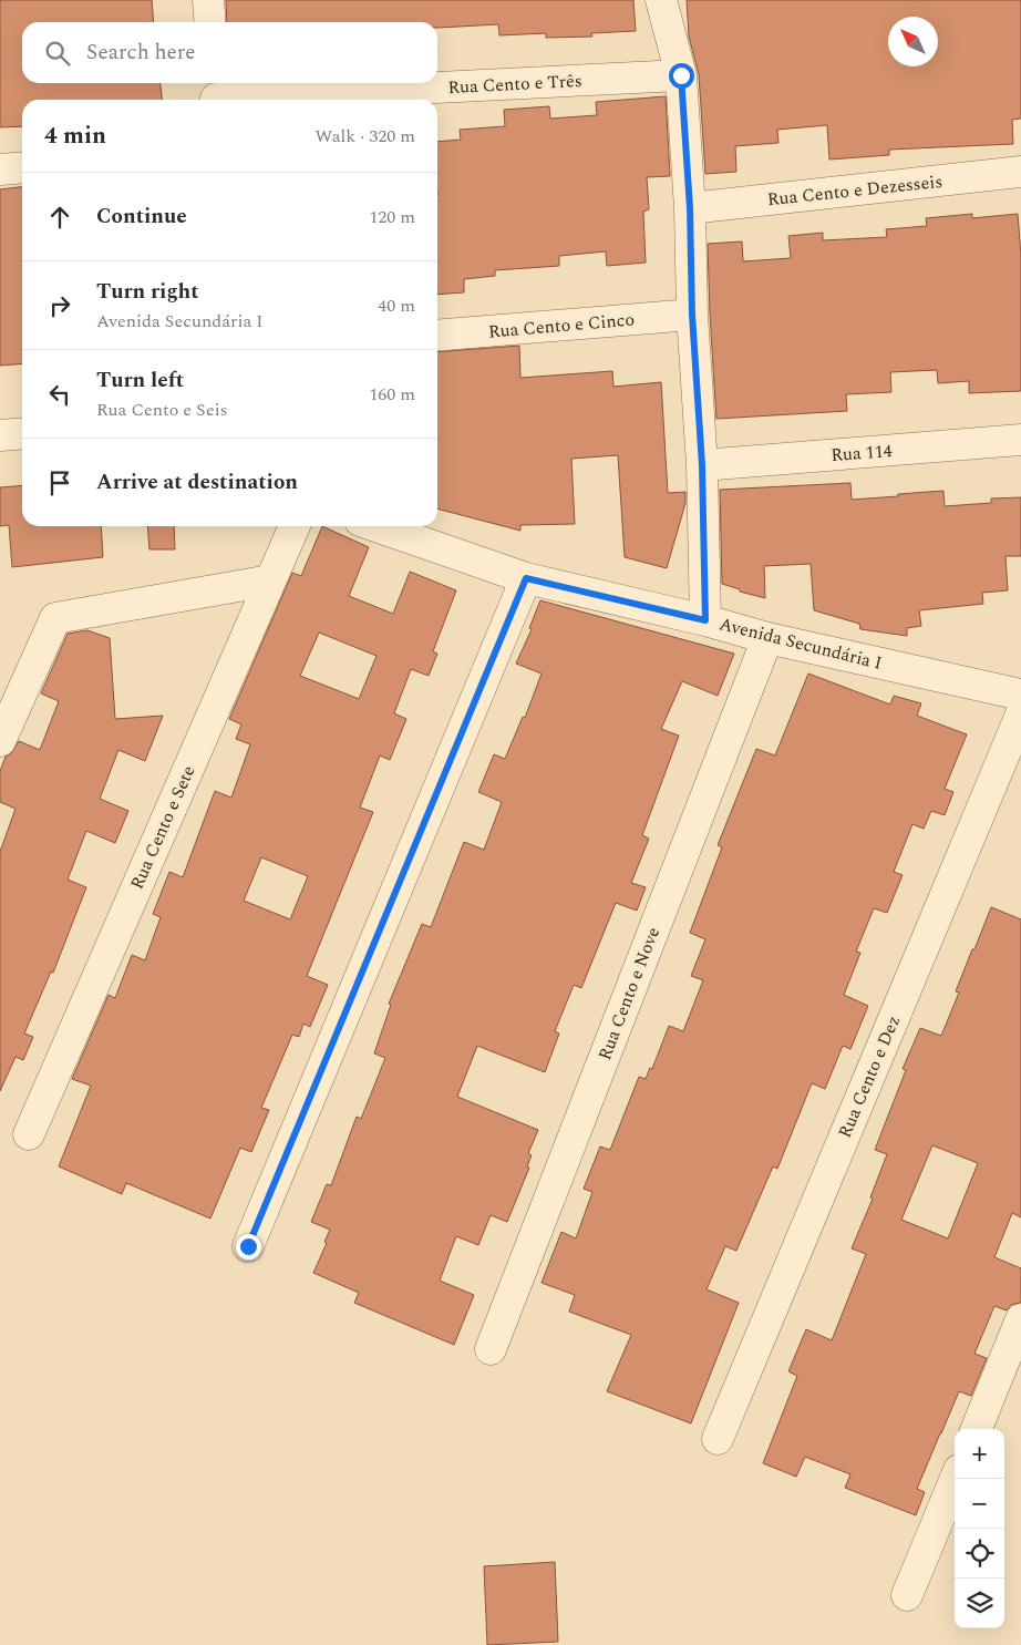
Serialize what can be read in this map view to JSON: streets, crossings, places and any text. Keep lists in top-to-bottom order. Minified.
{"streets":{"street":["Rua Cento e Três","Rua Cento e Dezesseis","Rua Cento e Cinco","Rua 114","Avenida Secundária I","Rua Cento e Sete","Rua Cento e Nove","Rua Cento e Dez"]},"crossings":[["Avenida Secundária I","Rua Cento e Nove"]],"north":"top left","page":{"search":"Search here","heading":["4 min","Walk · 320 m"],"list":[["Continue","120 m"],["Turn right","Avenida Secundária I","40 m"],["Turn left","Rua Cento e Seis","160 m"],"Arrive at destination"],"map_buttons":["+","−"]}}
